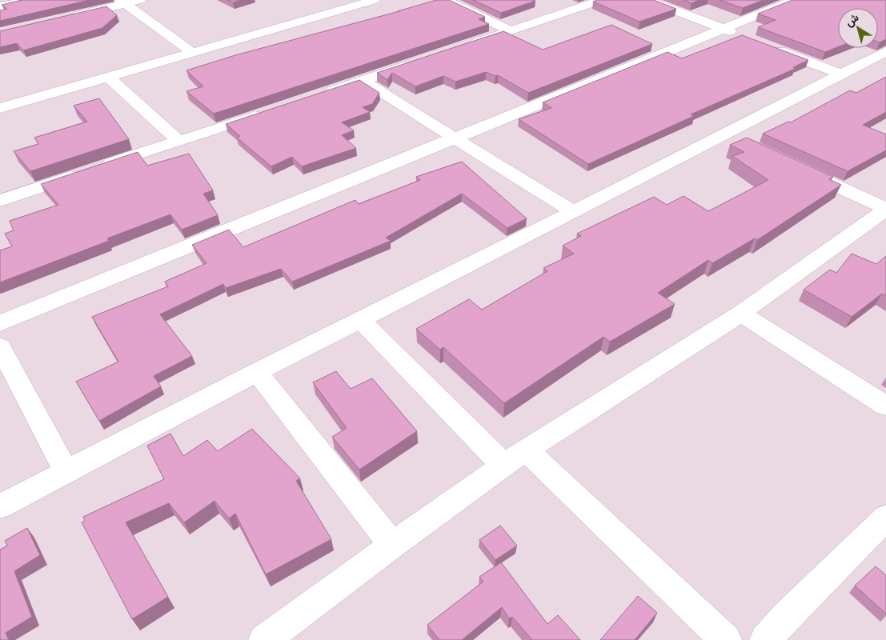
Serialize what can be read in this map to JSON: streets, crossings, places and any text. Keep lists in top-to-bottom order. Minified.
{"north":"top left"}
